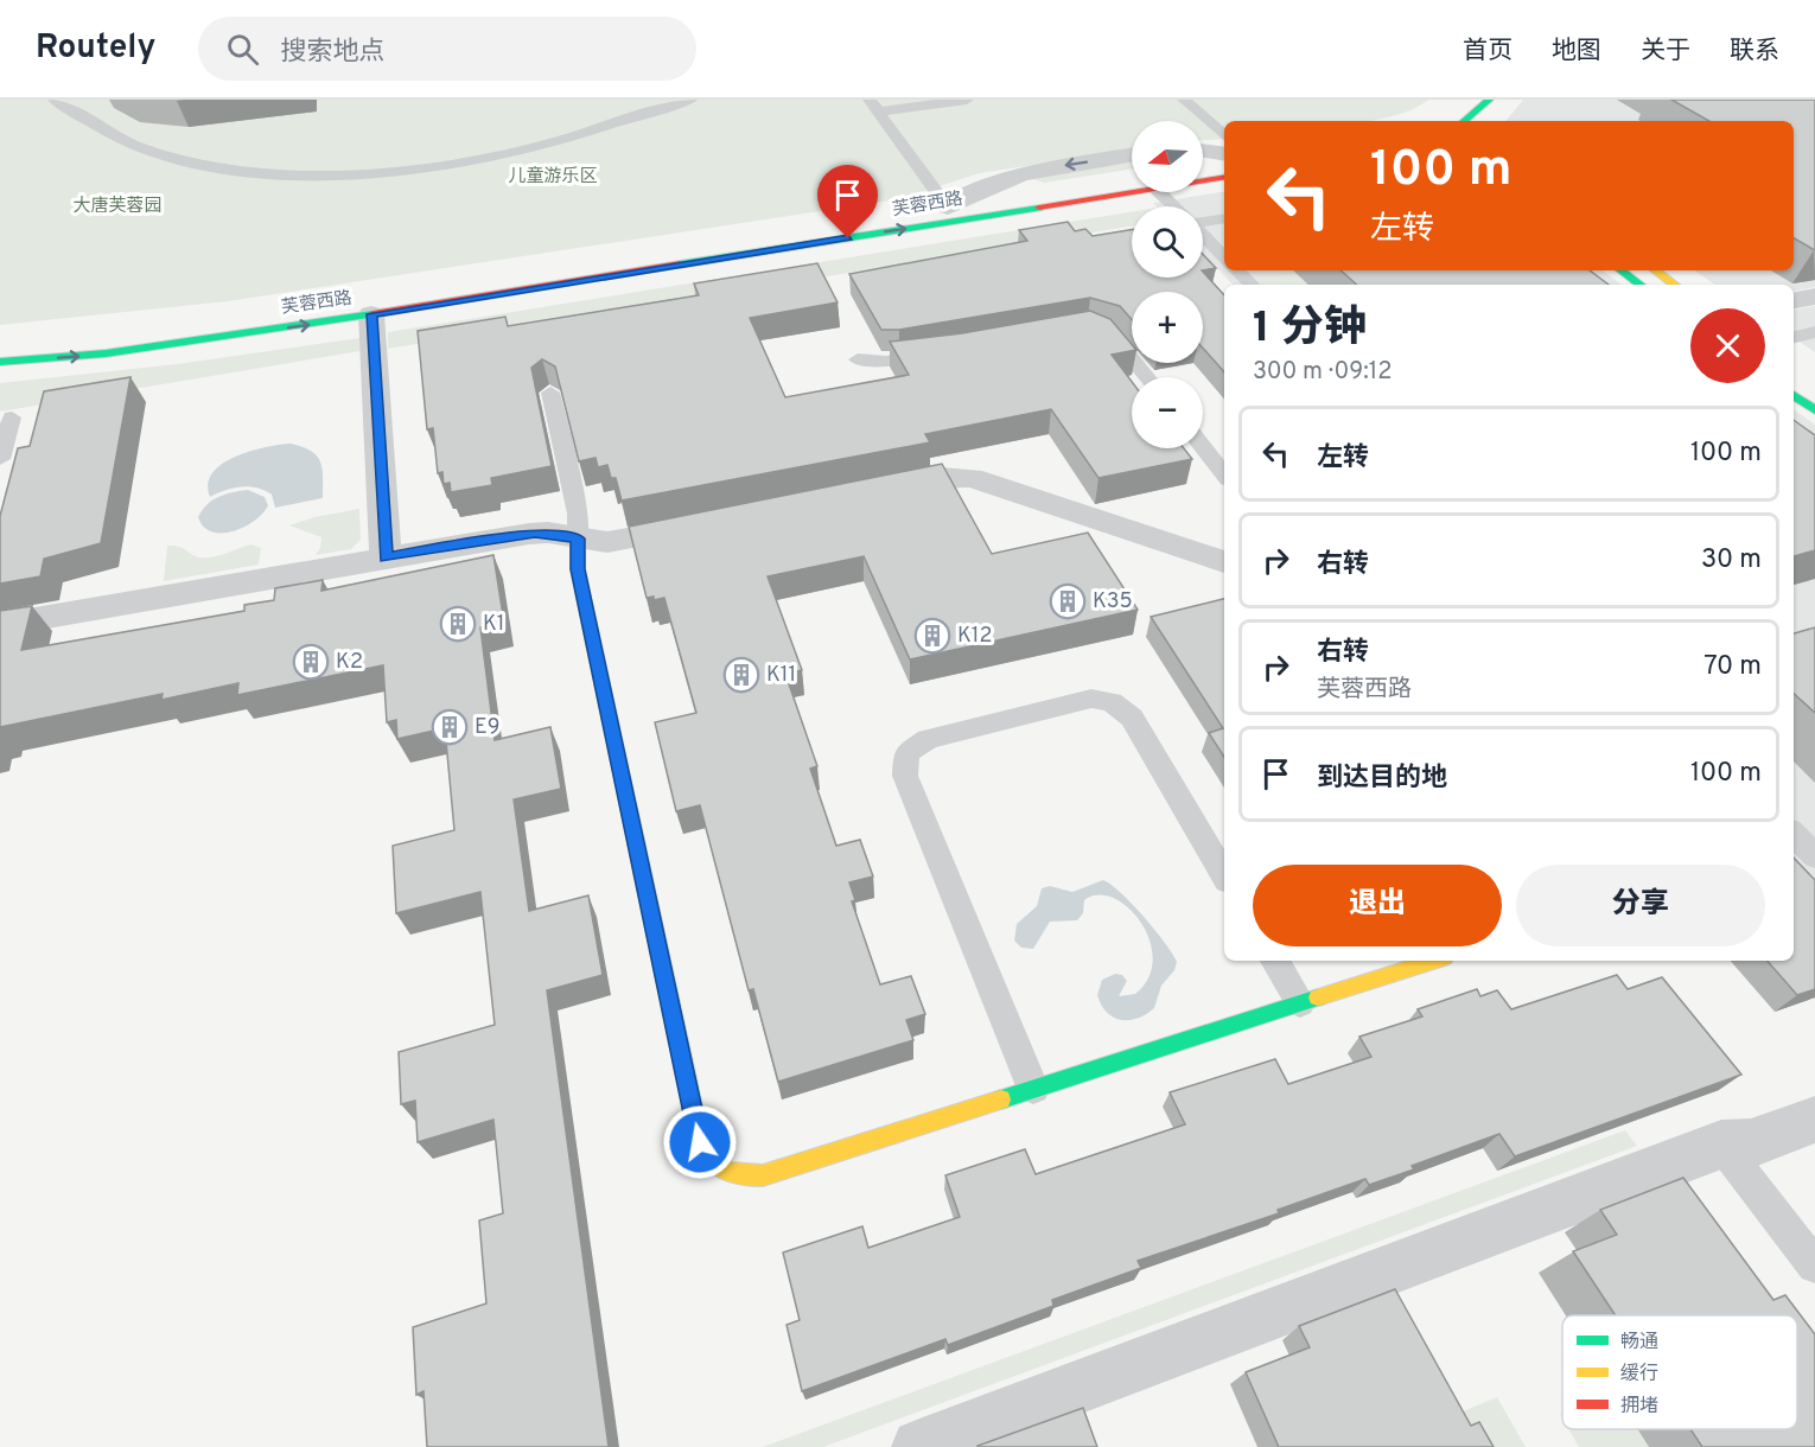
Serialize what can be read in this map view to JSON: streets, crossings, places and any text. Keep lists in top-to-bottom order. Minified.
{"streets":{"main road":["芙蓉西路"]},"parks":["儿童游乐区","大唐芙蓉园"],"places":{"building":["K35","K1","K12","K2","K11","E9"]},"legend":["畅通","缓行","拥堵"],"north":"left","page":{"header":"Routely","search":"搜索地点","nav":["首页","地图","关于","联系"],"map_buttons":["+","−"],"turn":["100 m","左转"],"heading":["1 分钟","300 m · 09:12"],"list":[{"name":"左转","value":"100 m"},{"name":"右转","value":"30 m"},{"name":"右转","note":"芙蓉西路","value":"70 m"},{"name":"到达目的地","value":"100 m"}],"buttons":["退出","分享"]}}
